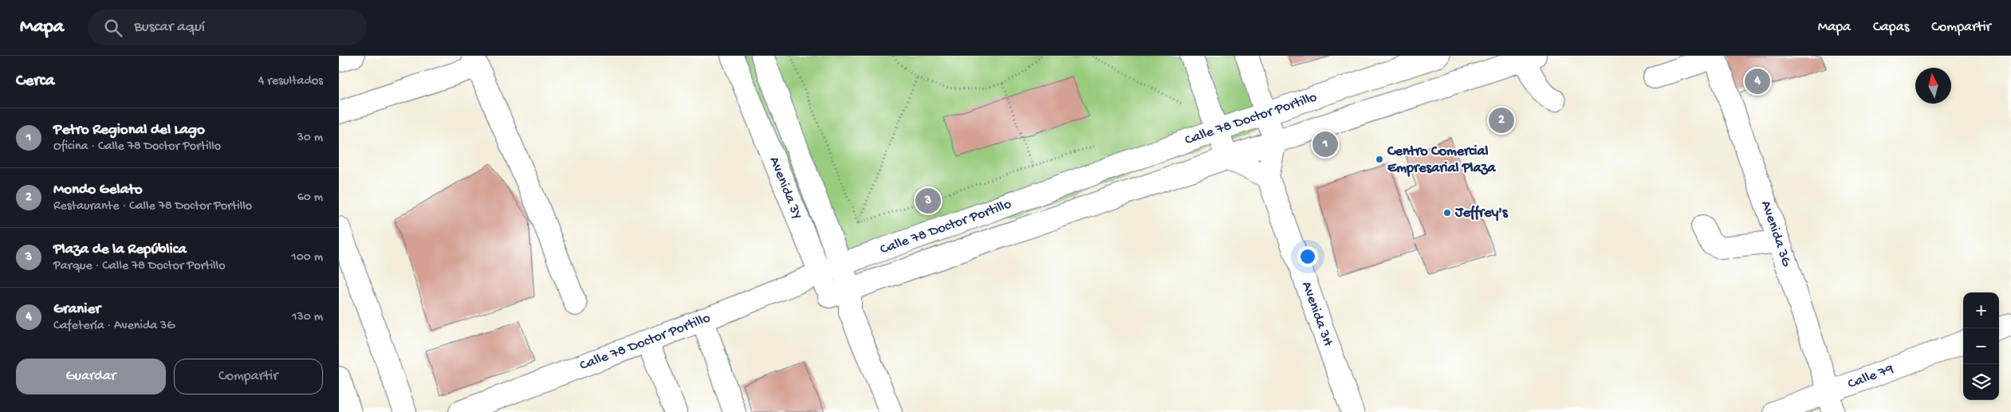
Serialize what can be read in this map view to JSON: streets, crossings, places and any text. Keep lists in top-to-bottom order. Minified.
{"streets":{"street":["Calle 78 Doctor Portillo","Avenida 3Y","Avenida 3G","Avenida 3H","Calle 79"]},"crossings":[["Calle 78 Doctor Portillo","Avenida 3Y"],["Avenida 3G","Calle 79"]],"places":["Centro Comercial Empresarial Plaza","Jeffrey's"],"north":"top","page":{"header":"Mapa","search":"Buscar aquí","nav":["Mapa","Capas","Compartir"],"heading":["Cerca","4 resultados"],"pins":["4","2","1","3"],"list":[{"mark":"1","name":"Petro Regional del Lago","note":"Oficina · Calle 78 Doctor Portillo","value":"30 m"},{"mark":"2","name":"Mondo Gelato","note":"Restaurante · Calle 78 Doctor Portillo","value":"60 m"},{"mark":"3","name":"Plaza de la República","note":"Parque · Calle 78 Doctor Portillo","value":"100 m"},{"mark":"4","name":"Granier","note":"Cafetería · Avenida 3G","value":"130 m"}],"map_buttons":["+","−"],"buttons":["Guardar","Compartir"]}}
